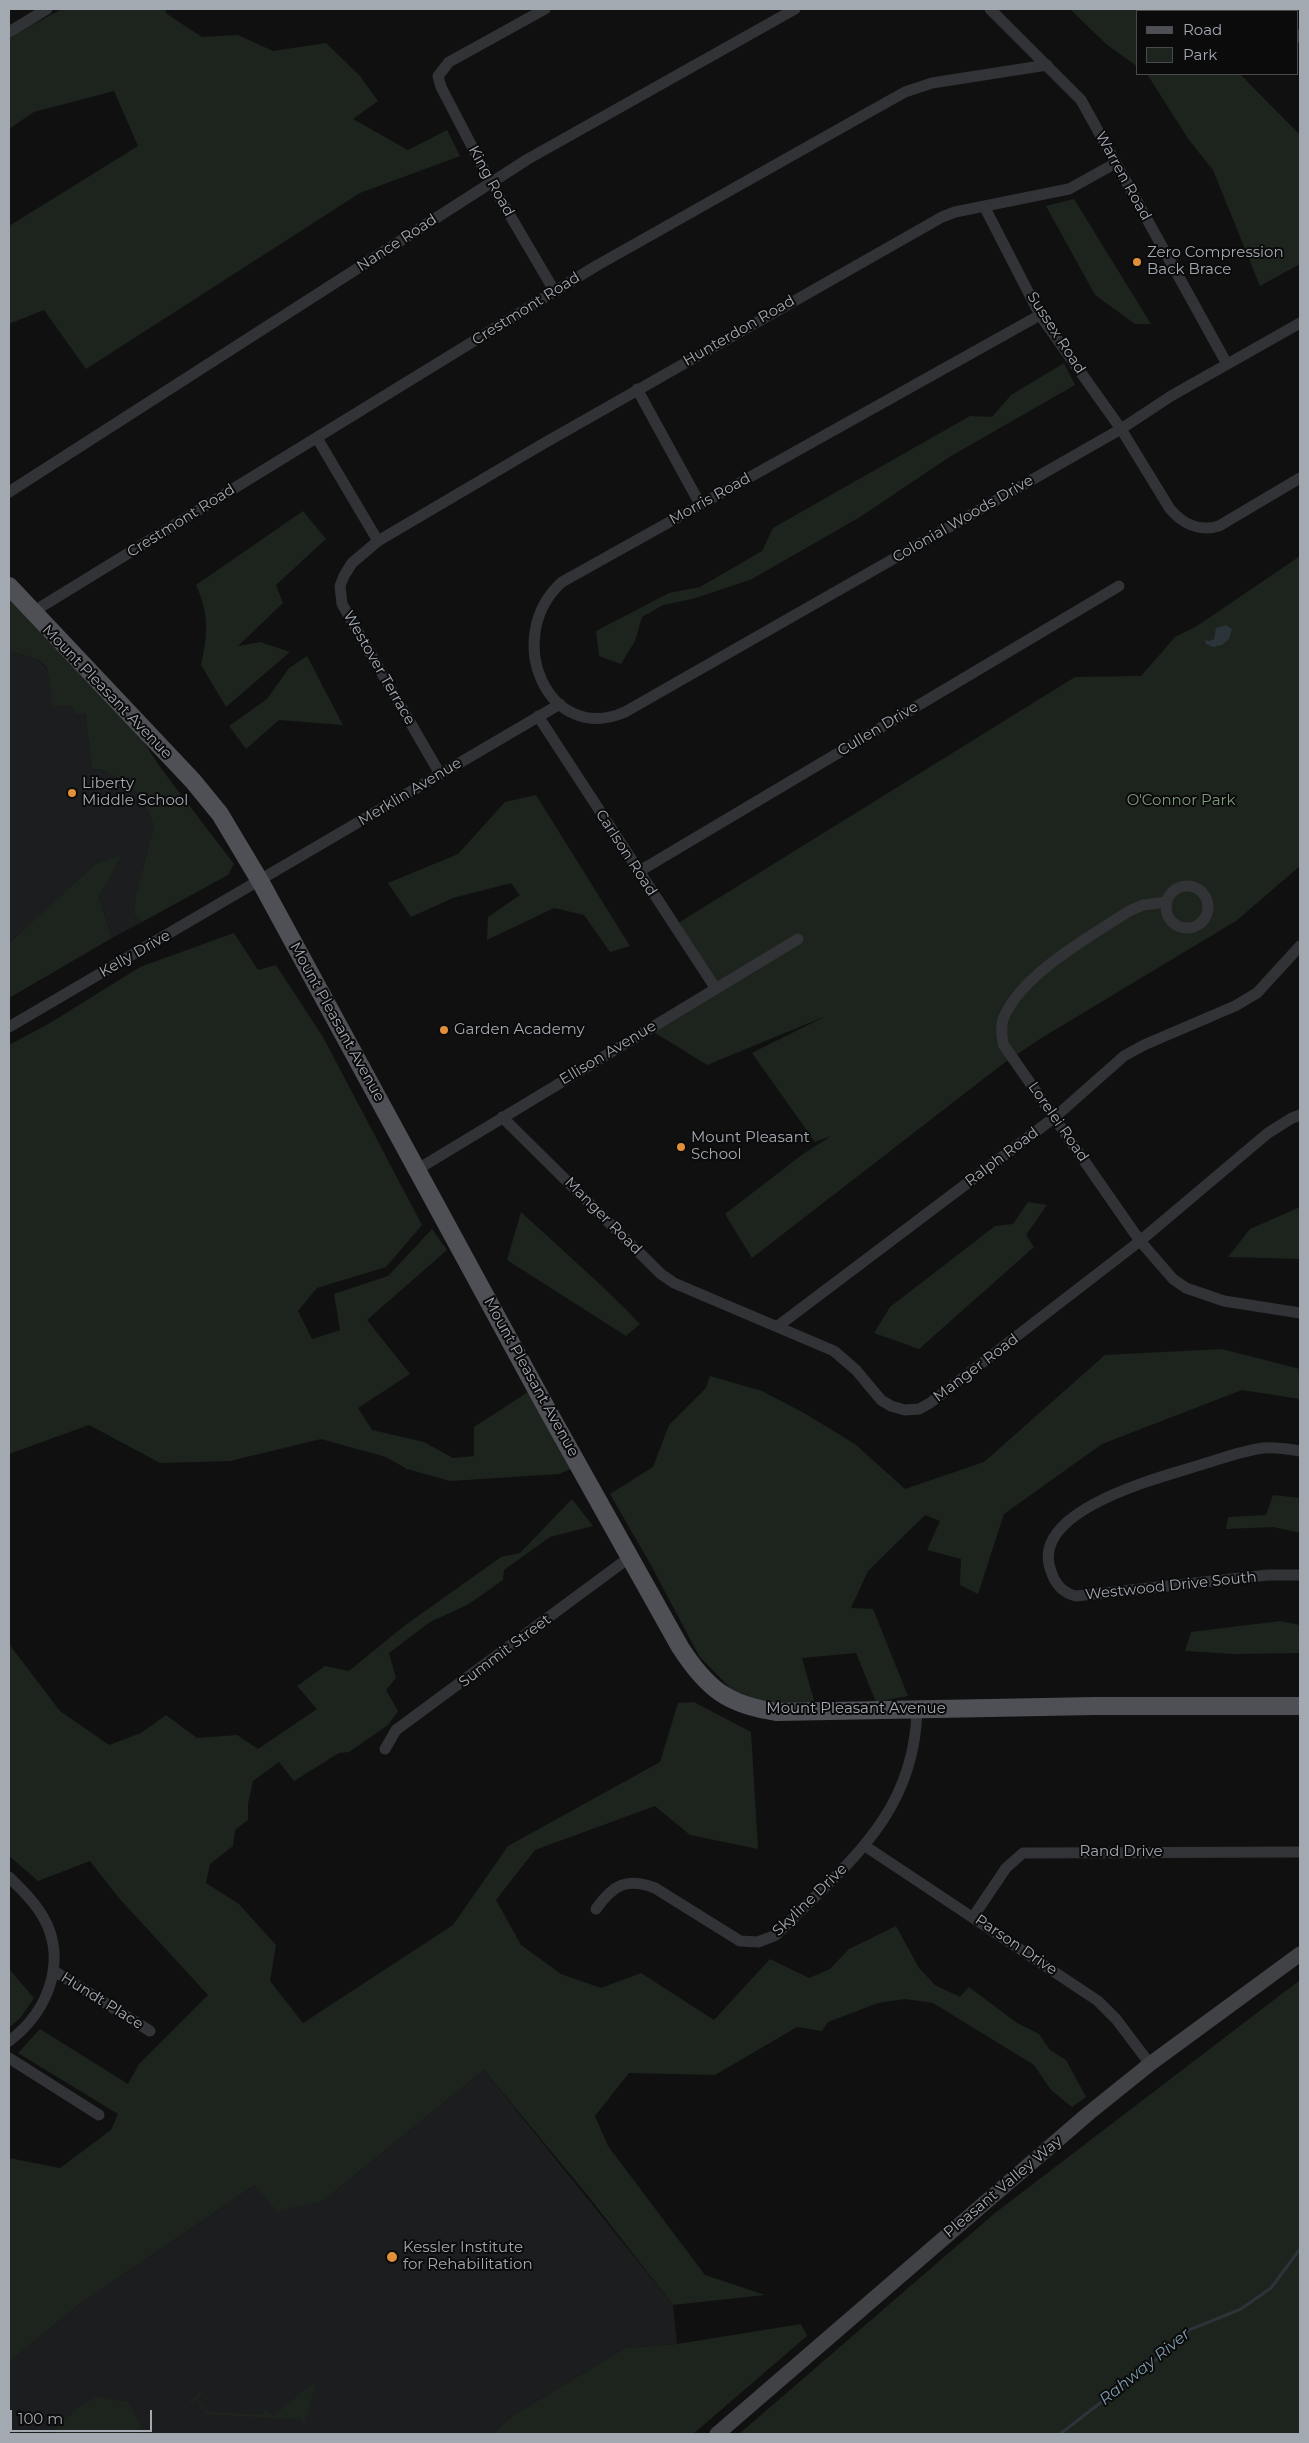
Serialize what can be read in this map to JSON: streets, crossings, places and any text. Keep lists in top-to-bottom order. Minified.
{"streets":{"main road":["Mount Pleasant Avenue","Pleasant Valley Way"],"street":["Warren Road","King Road","Nance Road","Crestmont Road","Hunterdon Road","Sussex Road","Morris Road","Colonial Woods Drive","Westover Terrace","Cullen Drive","Merklin Avenue","Carlson Road","Kelly Drive","Ellison Avenue","Lorelei Road","Ralph Road","Manger Road","Westwood Drive South","Summit Street","Rand Drive","Skyline Drive","Parson Drive","Hundt Place"]},"crossings":[["Warren Road","Crestmont Road"],["Warren Road","Hunterdon Road"],["Warren Road","Colonial Woods Drive"],["King Road","Nance Road"],["King Road","Crestmont Road"],["Crestmont Road","Mount Pleasant Avenue"],["Hunterdon Road","Sussex Road"],["Hunterdon Road","Westover Terrace"],["Sussex Road","Morris Road"],["Sussex Road","Colonial Woods Drive"],["Morris Road","Colonial Woods Drive"],["Morris Road","Merklin Avenue"],["Westover Terrace","Merklin Avenue"],["Mount Pleasant Avenue","Merklin Avenue"],["Mount Pleasant Avenue","Kelly Drive"],["Mount Pleasant Avenue","Ellison Avenue"],["Mount Pleasant Avenue","Summit Street"],["Mount Pleasant Avenue","Skyline Drive"],["Cullen Drive","Carlson Road"],["Merklin Avenue","Carlson Road"],["Merklin Avenue","Kelly Drive"],["Carlson Road","Ellison Avenue"],["Ellison Avenue","Manger Road"],["Lorelei Road","Ralph Road"],["Lorelei Road","Manger Road"],["Ralph Road","Manger Road"],["Rand Drive","Parson Drive"],["Skyline Drive","Parson Drive"],["Parson Drive","Pleasant Valley Way"]],"water":["Rahway River"],"parks":["O'Connor Park"],"places":["Zero Compression Back Brace","Liberty Middle School","Garden Academy","Mount Pleasant School","Kessler Institute for Rehabilitation"],"legend":["Road","Park"],"scale_bar":"100 m"}
